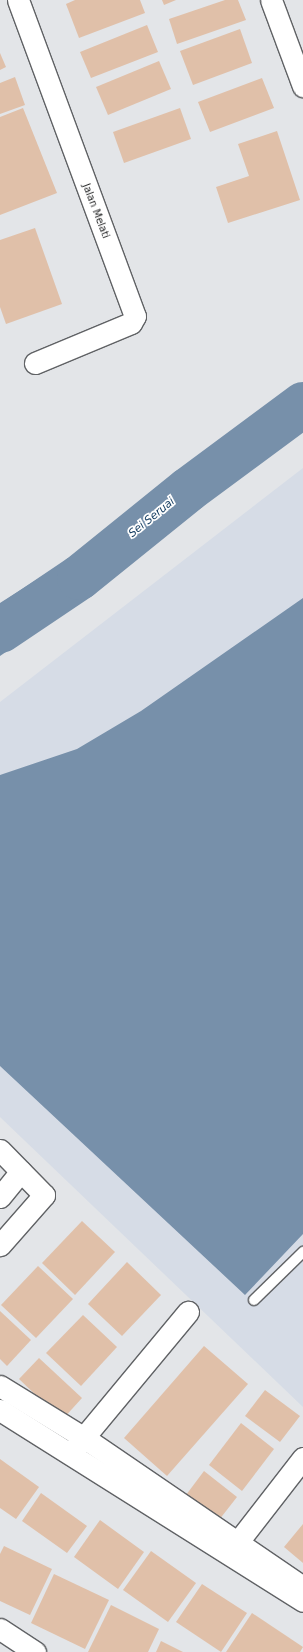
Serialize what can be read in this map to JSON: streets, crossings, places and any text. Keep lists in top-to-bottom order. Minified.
{"streets":{"street":["Jalan Melati"]},"water":["Sei Seruai"]}
